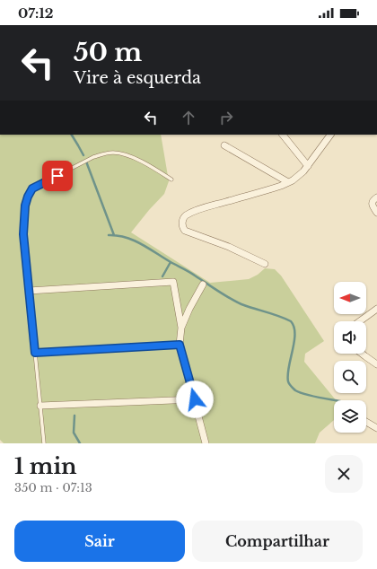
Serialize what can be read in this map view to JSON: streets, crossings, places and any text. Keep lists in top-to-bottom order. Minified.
{"north":"left","page":{"status":"07:12","turn":["50 m","Vire à esquerda"],"heading":["1 min","350 m · 07:13"],"buttons":["Sair","Compartilhar"]}}
